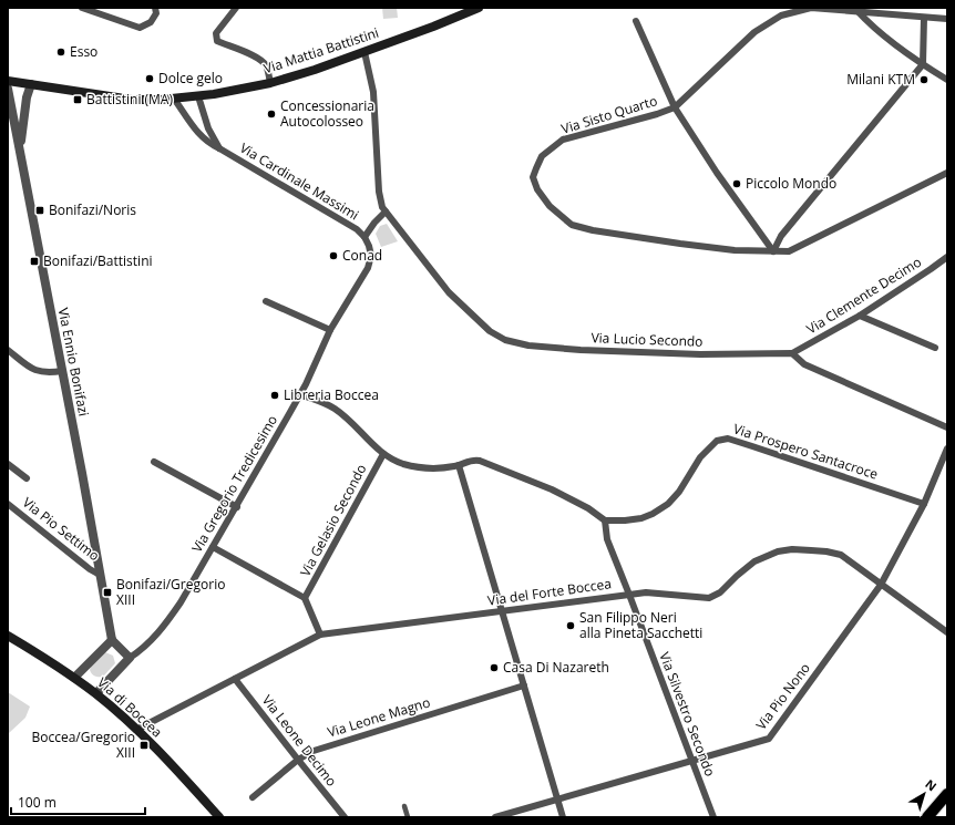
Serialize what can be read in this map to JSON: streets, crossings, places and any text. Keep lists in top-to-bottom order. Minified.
{"streets":{"main road":["Via Mattia Battistini","Via di Boccea"],"street":["Via Sisto Quarto","Via Cardinale Massimi","Via Clemente Decimo","Via Lucio Secondo","Via Ennio Bonifazi","Via Prospero Santacroce","Via Gregorio Tredicesimo","Via Gelasio Secondo","Via Pio Settimo","Via del Forte Boccea","Via Pio Nono","Via Silvestro Secondo","Via Leone Magno","Via Leone Decimo"]},"crossings":[["Via Mattia Battistini","Via Cardinale Massimi"],["Via Mattia Battistini","Via Lucio Secondo"],["Via Cardinale Massimi","Via Gregorio Tredicesimo"],["Via Clemente Decimo","Via Lucio Secondo"],["Via Ennio Bonifazi","Via Pio Settimo"],["Via Prospero Santacroce","Via Pio Nono"],["Via Prospero Santacroce","Via Silvestro Secondo"],["Via del Forte Boccea","Via Pio Nono"],["Via del Forte Boccea","Via di Boccea"],["Via del Forte Boccea","Via Silvestro Secondo"],["Via del Forte Boccea","Via Leone Decimo"],["Via Pio Nono","Via Silvestro Secondo"],["Via Leone Magno","Via Leone Decimo"]],"places":{"other":["Esso","Dolce gelo","Milani KTM","Concessionaria Autocolosseo","Piccolo Mondo","Conad","Libreria Boccea","San Filippo Neri alla Pineta Sacchetti","Casa Di Nazareth"],"transit":["Battistini (MA)","Bonifazi/Noris","Bonifazi/Battistini","Bonifazi/Gregorio XIII","Boccea/Gregorio XIII"]},"scale_bar":"100 m","north":"top right"}
